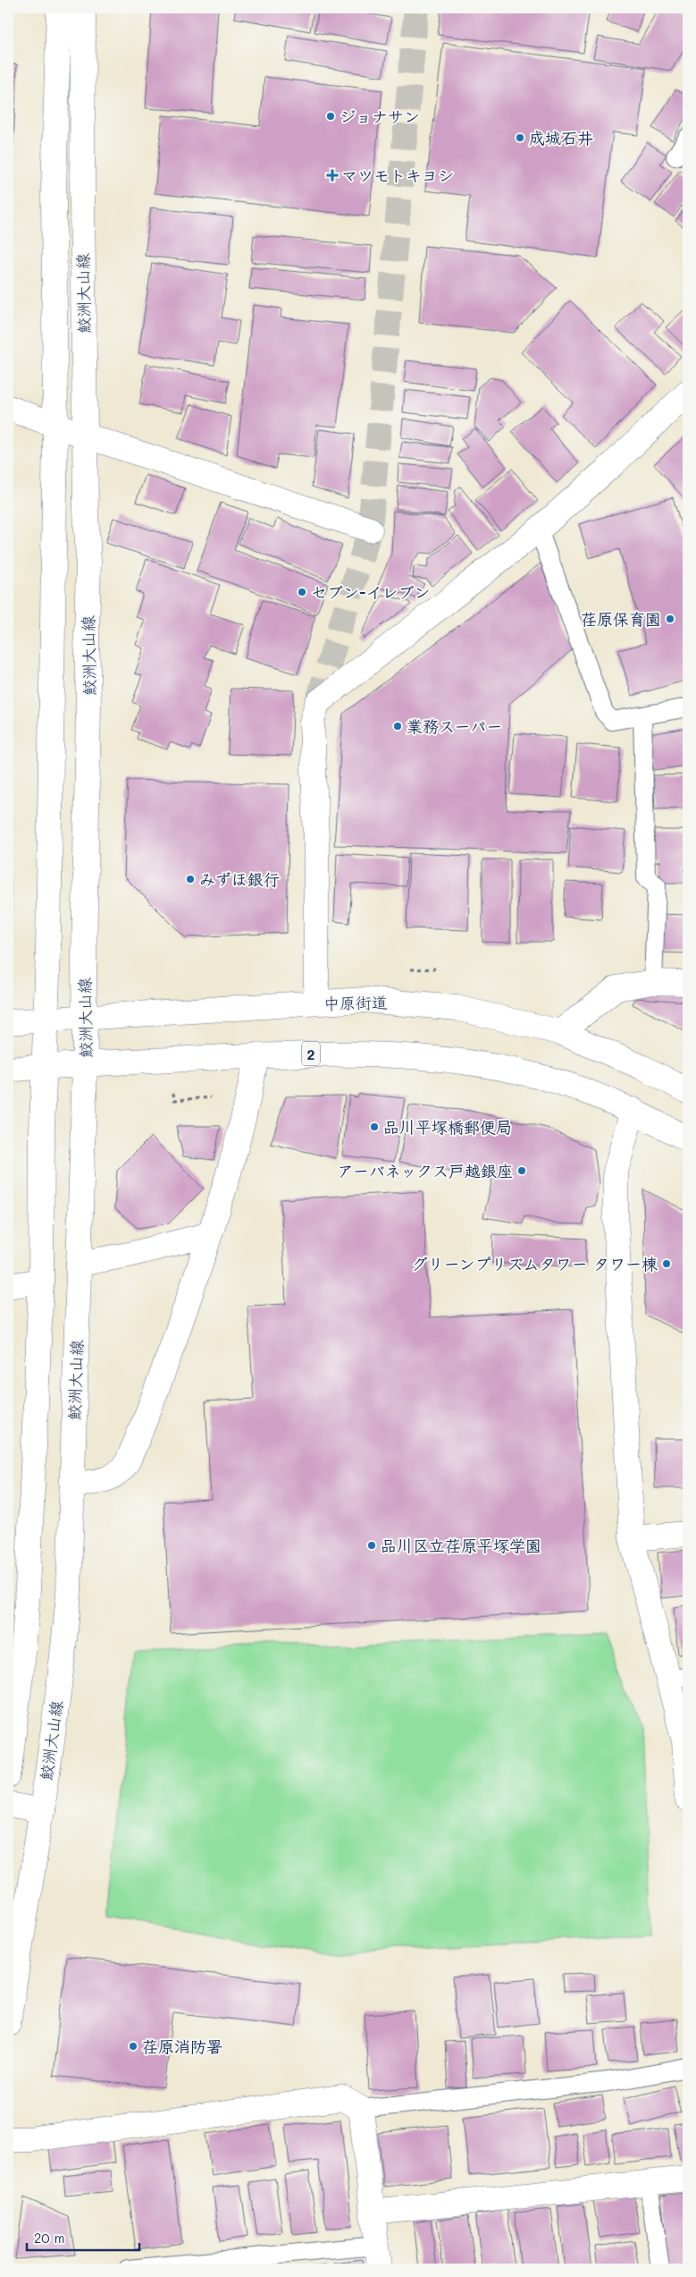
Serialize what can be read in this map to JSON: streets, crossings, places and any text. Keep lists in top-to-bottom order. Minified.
{"streets":{"main road":["鮫洲大山線","中原街道","2"]},"crossings":[["鮫洲大山線","中原街道"],["鮫洲大山線","2"]],"places":{"other":["ジョナサン","成城石井","セブン-イレブン","荏原保育園","業務スーパー","みずほ銀行","品川平塚橋郵便局","アーバネックス戸越銀座","グリーンプリズムタワー タワー棟","品川区立荏原平塚学園","荏原消防署"],"health":["マツモトキヨシ"]},"scale_bar":"20 m"}
